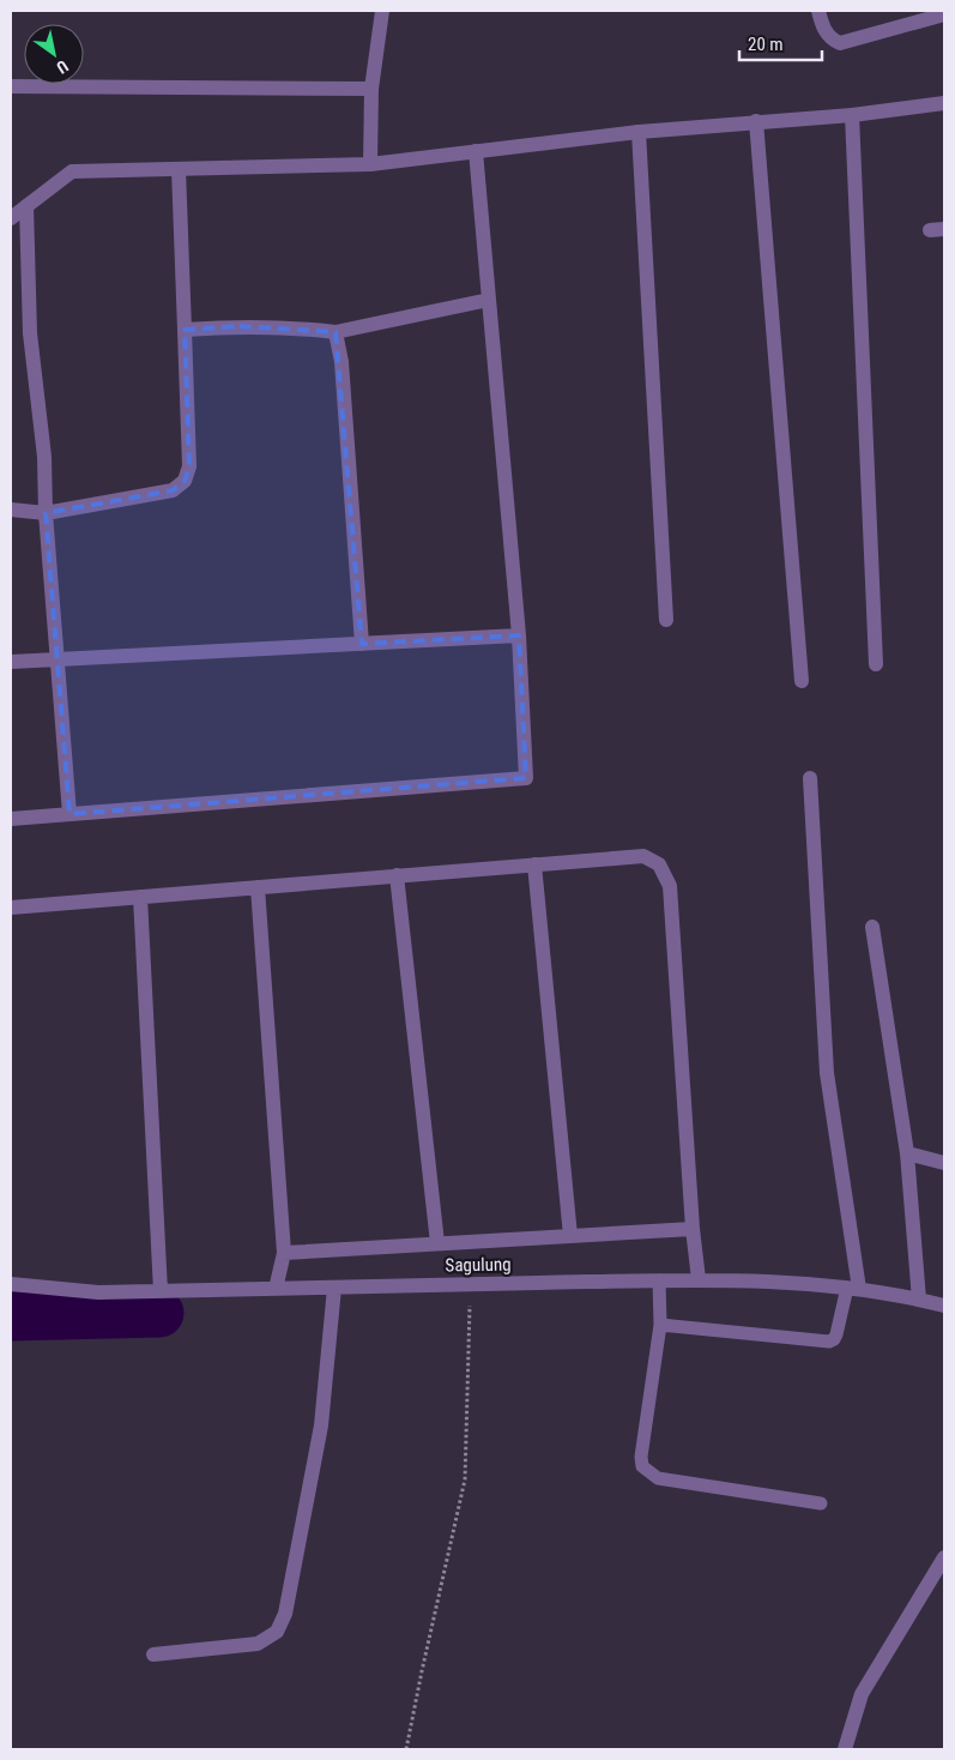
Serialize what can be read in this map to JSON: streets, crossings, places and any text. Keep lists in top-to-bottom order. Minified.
{"streets":{"street":["Sagulung"]},"scale_bar":"20 m","north":"bottom right"}
